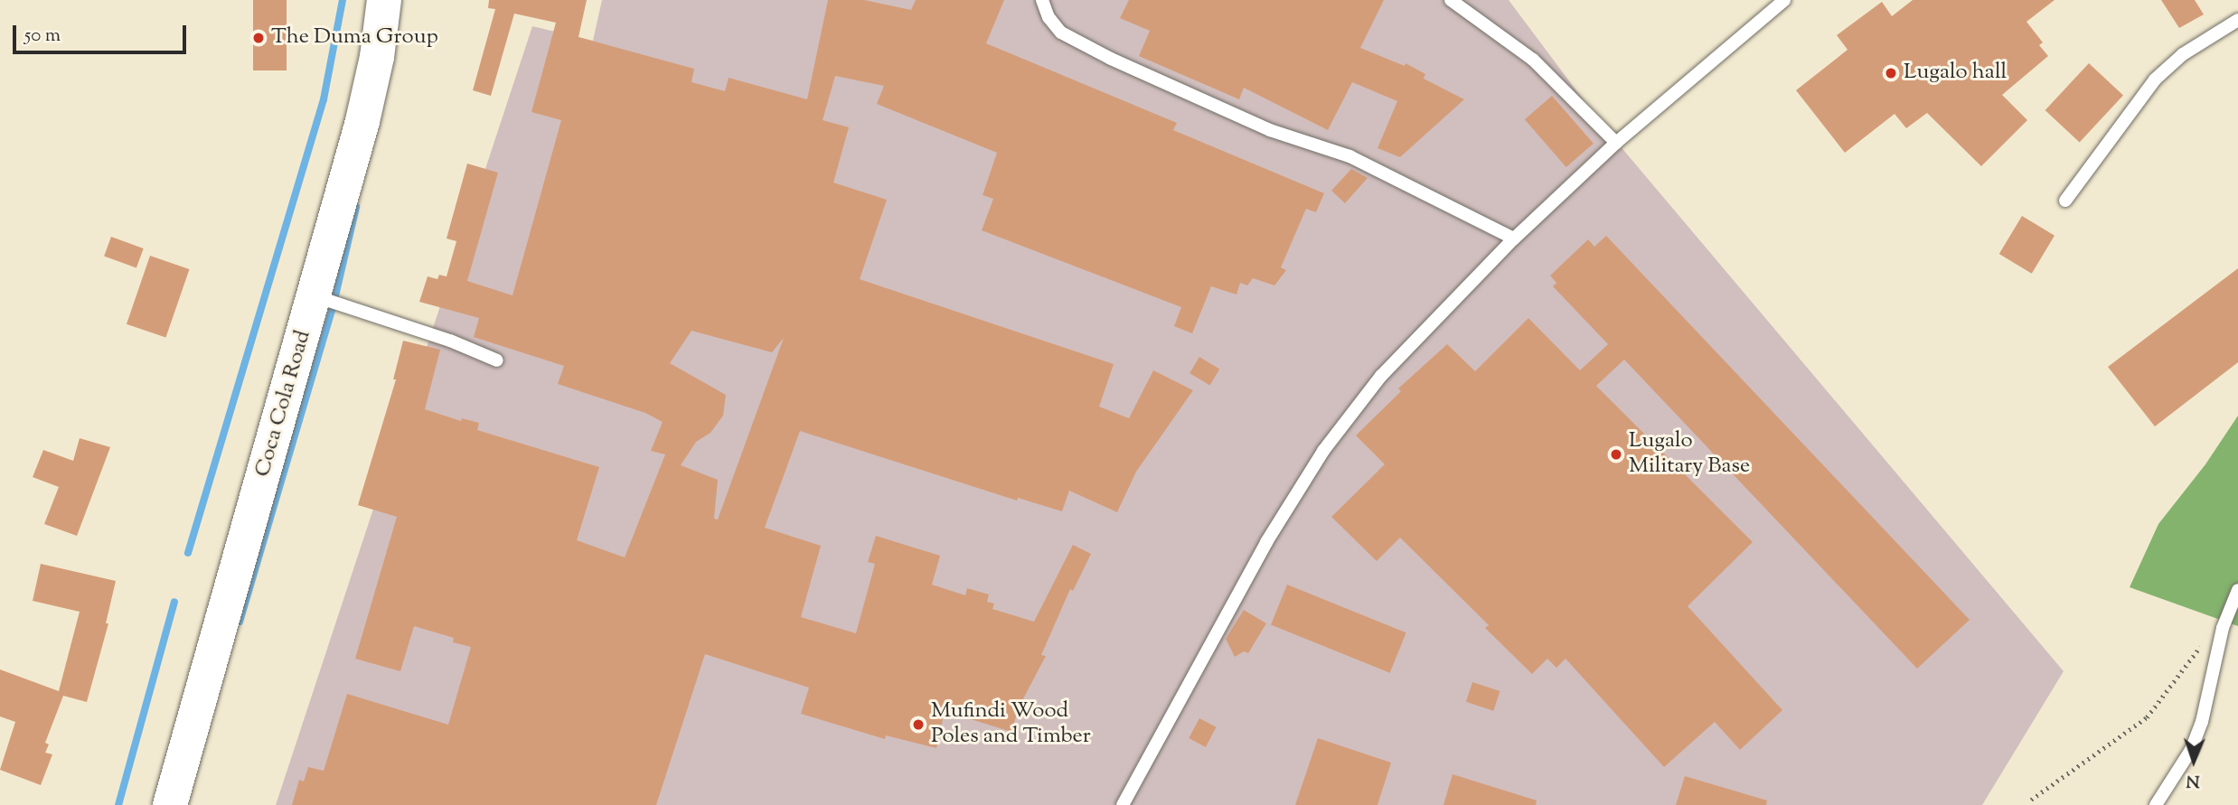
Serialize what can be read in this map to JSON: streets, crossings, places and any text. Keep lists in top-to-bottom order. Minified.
{"streets":{"main road":["Coca Cola Road"]},"places":["The Duma Group","Lugalo hall","Lugalo Military Base","Mufindi Wood Poles and Timber"],"scale_bar":"50 m","north":"bottom"}
